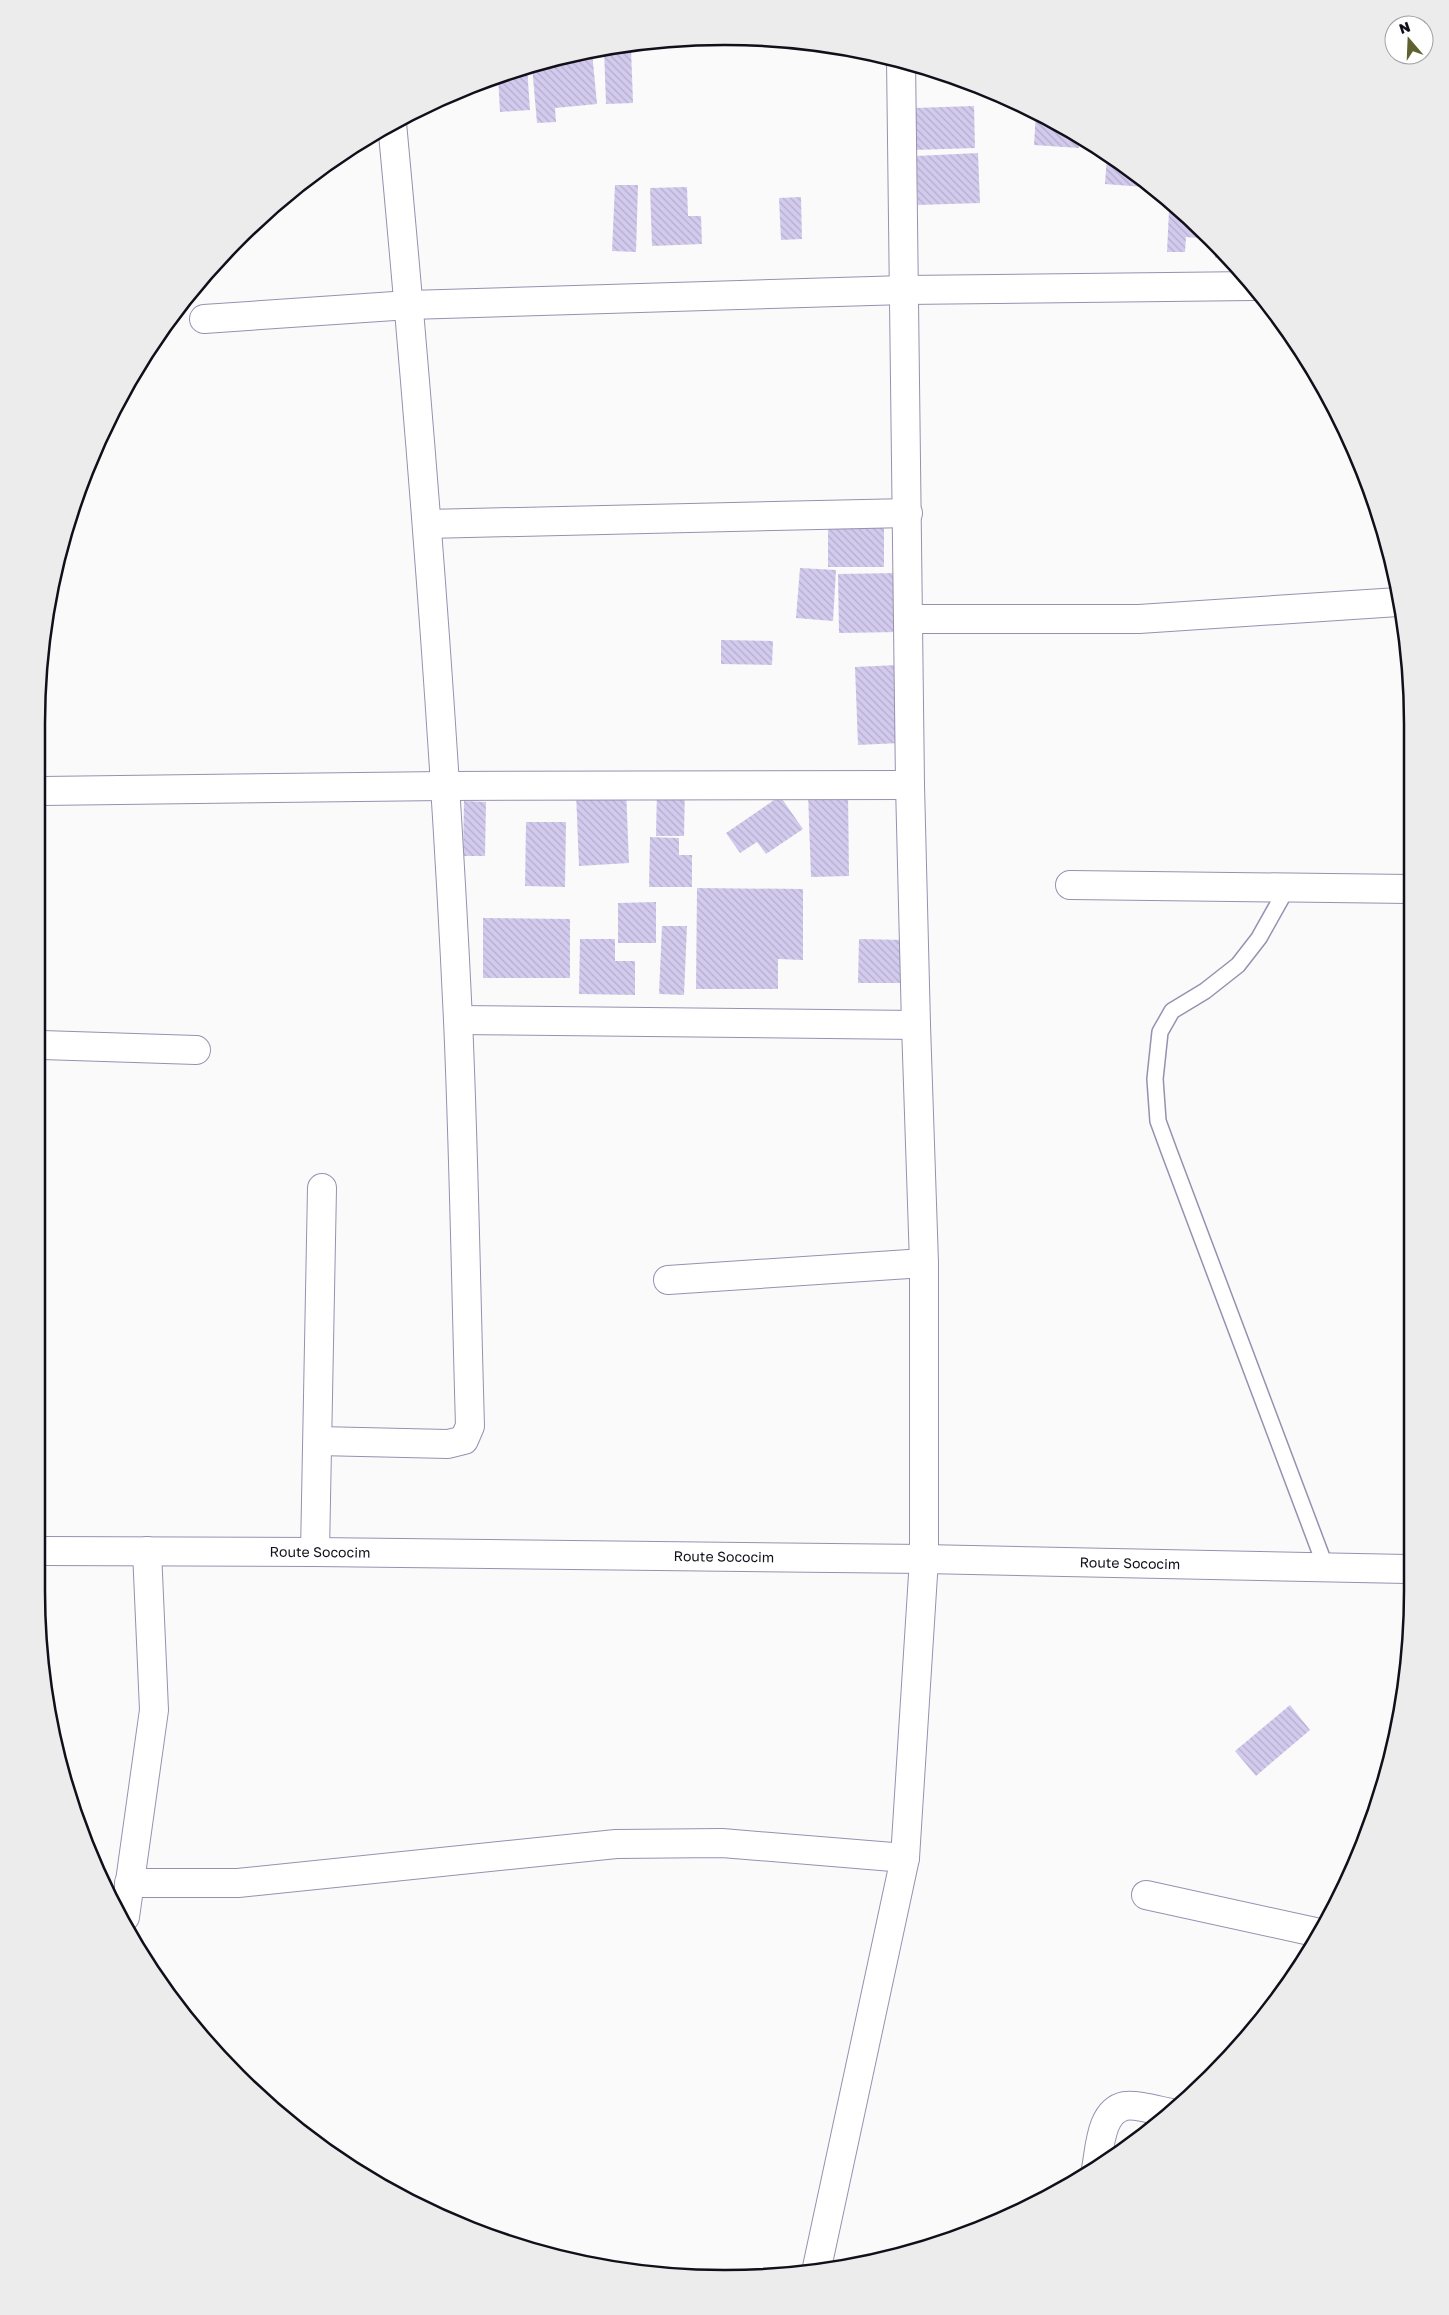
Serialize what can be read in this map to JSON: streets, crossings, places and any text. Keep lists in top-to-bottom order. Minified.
{"streets":{"street":["Route Sococim"]},"north":"top"}
